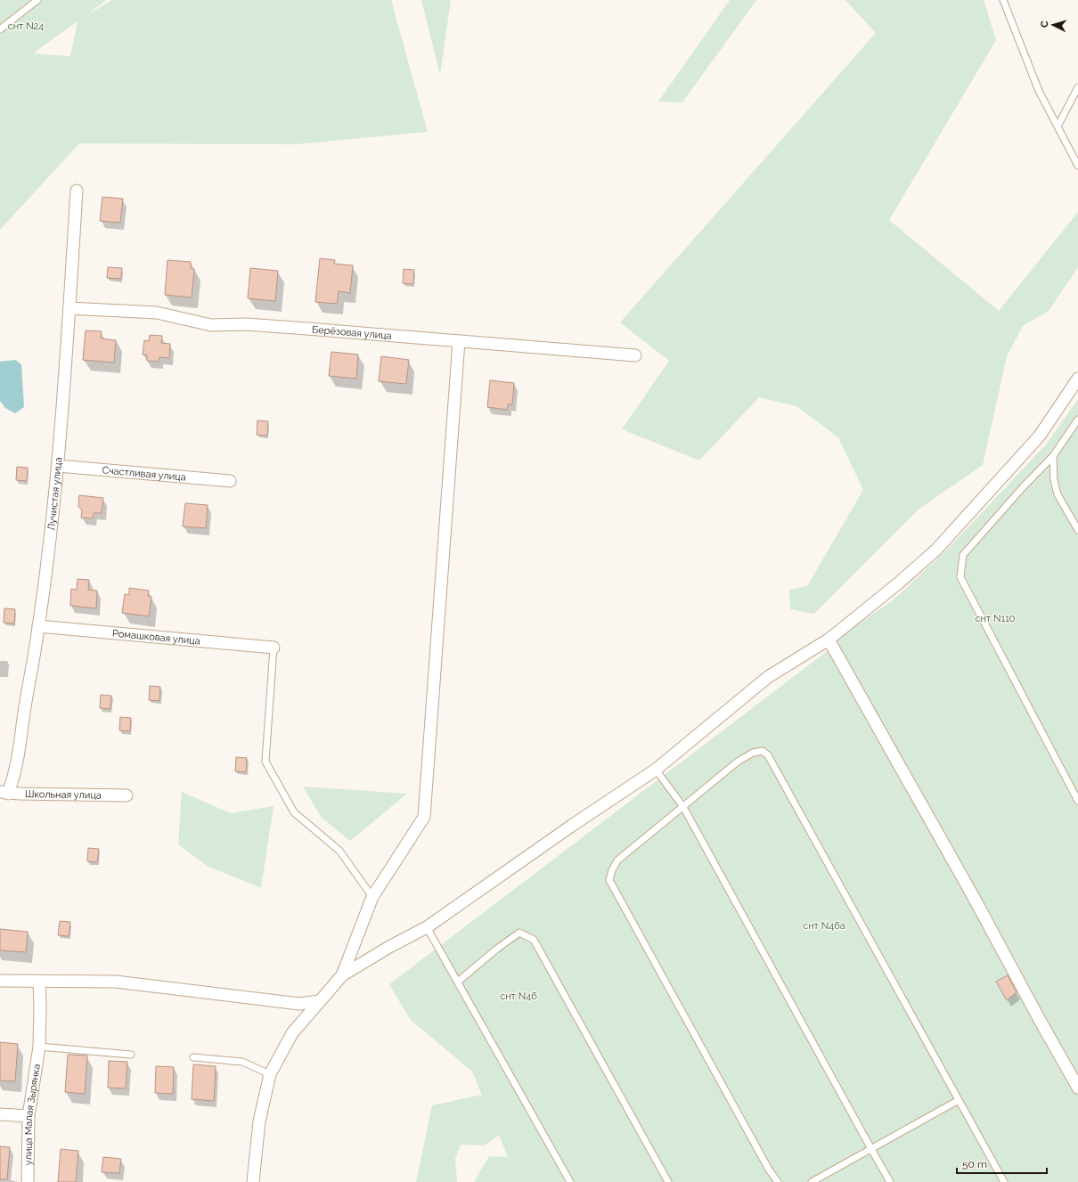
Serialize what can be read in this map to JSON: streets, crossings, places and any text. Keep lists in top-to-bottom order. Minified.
{"streets":{"street":["Берёзовая улица","Счастливая улица","Лучистая улица","Ромашковая улица","Школьная улица","улица Малая Зырянка"]},"crossings":[["Берёзовая улица","Лучистая улица"],["Счастливая улица","Лучистая улица"],["Лучистая улица","Ромашковая улица"],["Лучистая улица","Школьная улица"]],"parks":["снт N24","снт N110","снт N46а","снт N46"],"scale_bar":"50 m","north":"left"}
